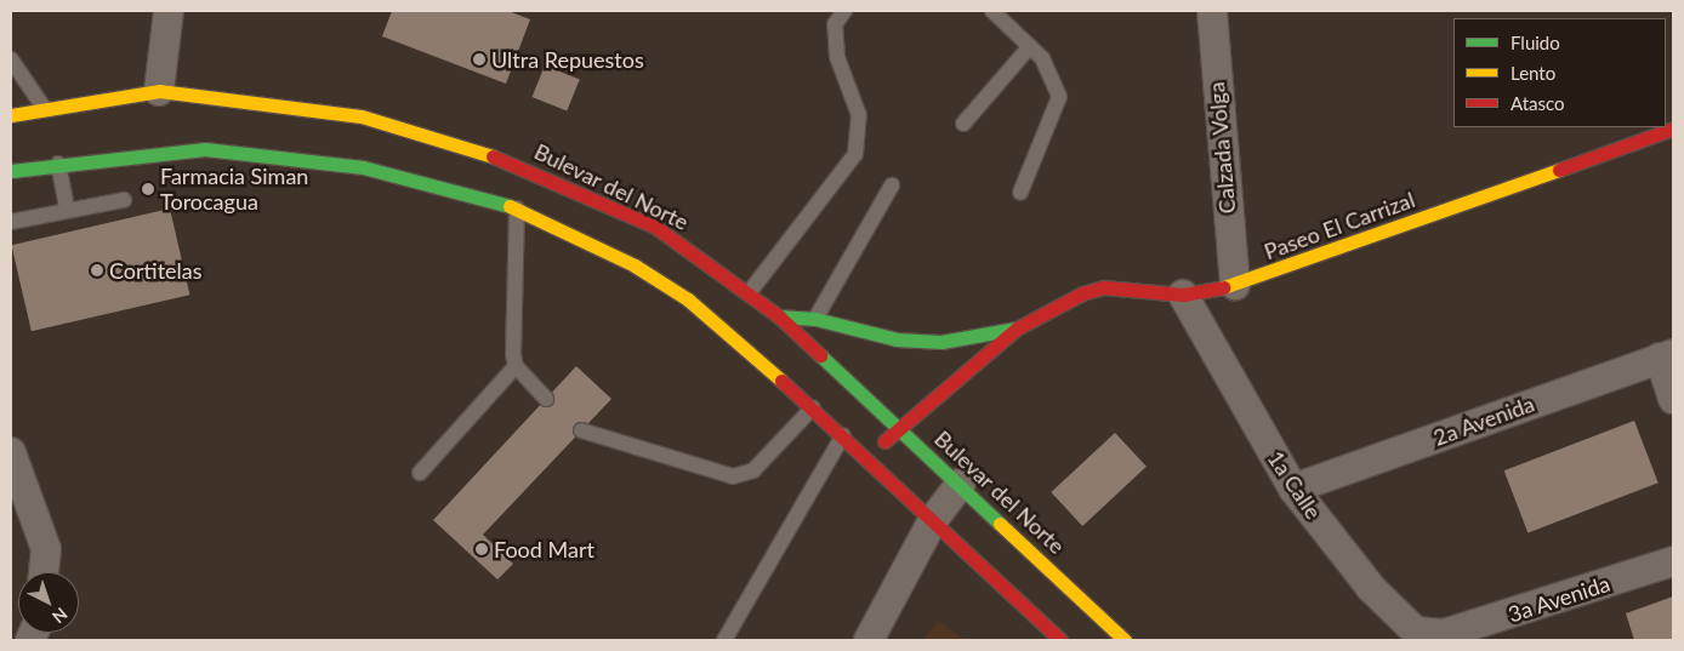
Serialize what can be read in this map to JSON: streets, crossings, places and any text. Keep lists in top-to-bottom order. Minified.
{"streets":{"main road":["Bulevar del Norte","Paseo El Carrizal"],"street":["Calzada Volga","2a Avenida","1a Calle","3a Avenida"]},"crossings":[["Calzada Volga","Paseo El Carrizal"],["Bulevar del Norte","Paseo El Carrizal"],["Paseo El Carrizal","1a Calle"],["2a Avenida","1a Calle"],["1a Calle","3a Avenida"]],"places":["Ultra Repuestos","Farmacia Siman Torocagua","Cortitelas","Food Mart"],"legend":["Fluido","Lento","Atasco"],"north":"bottom right"}
